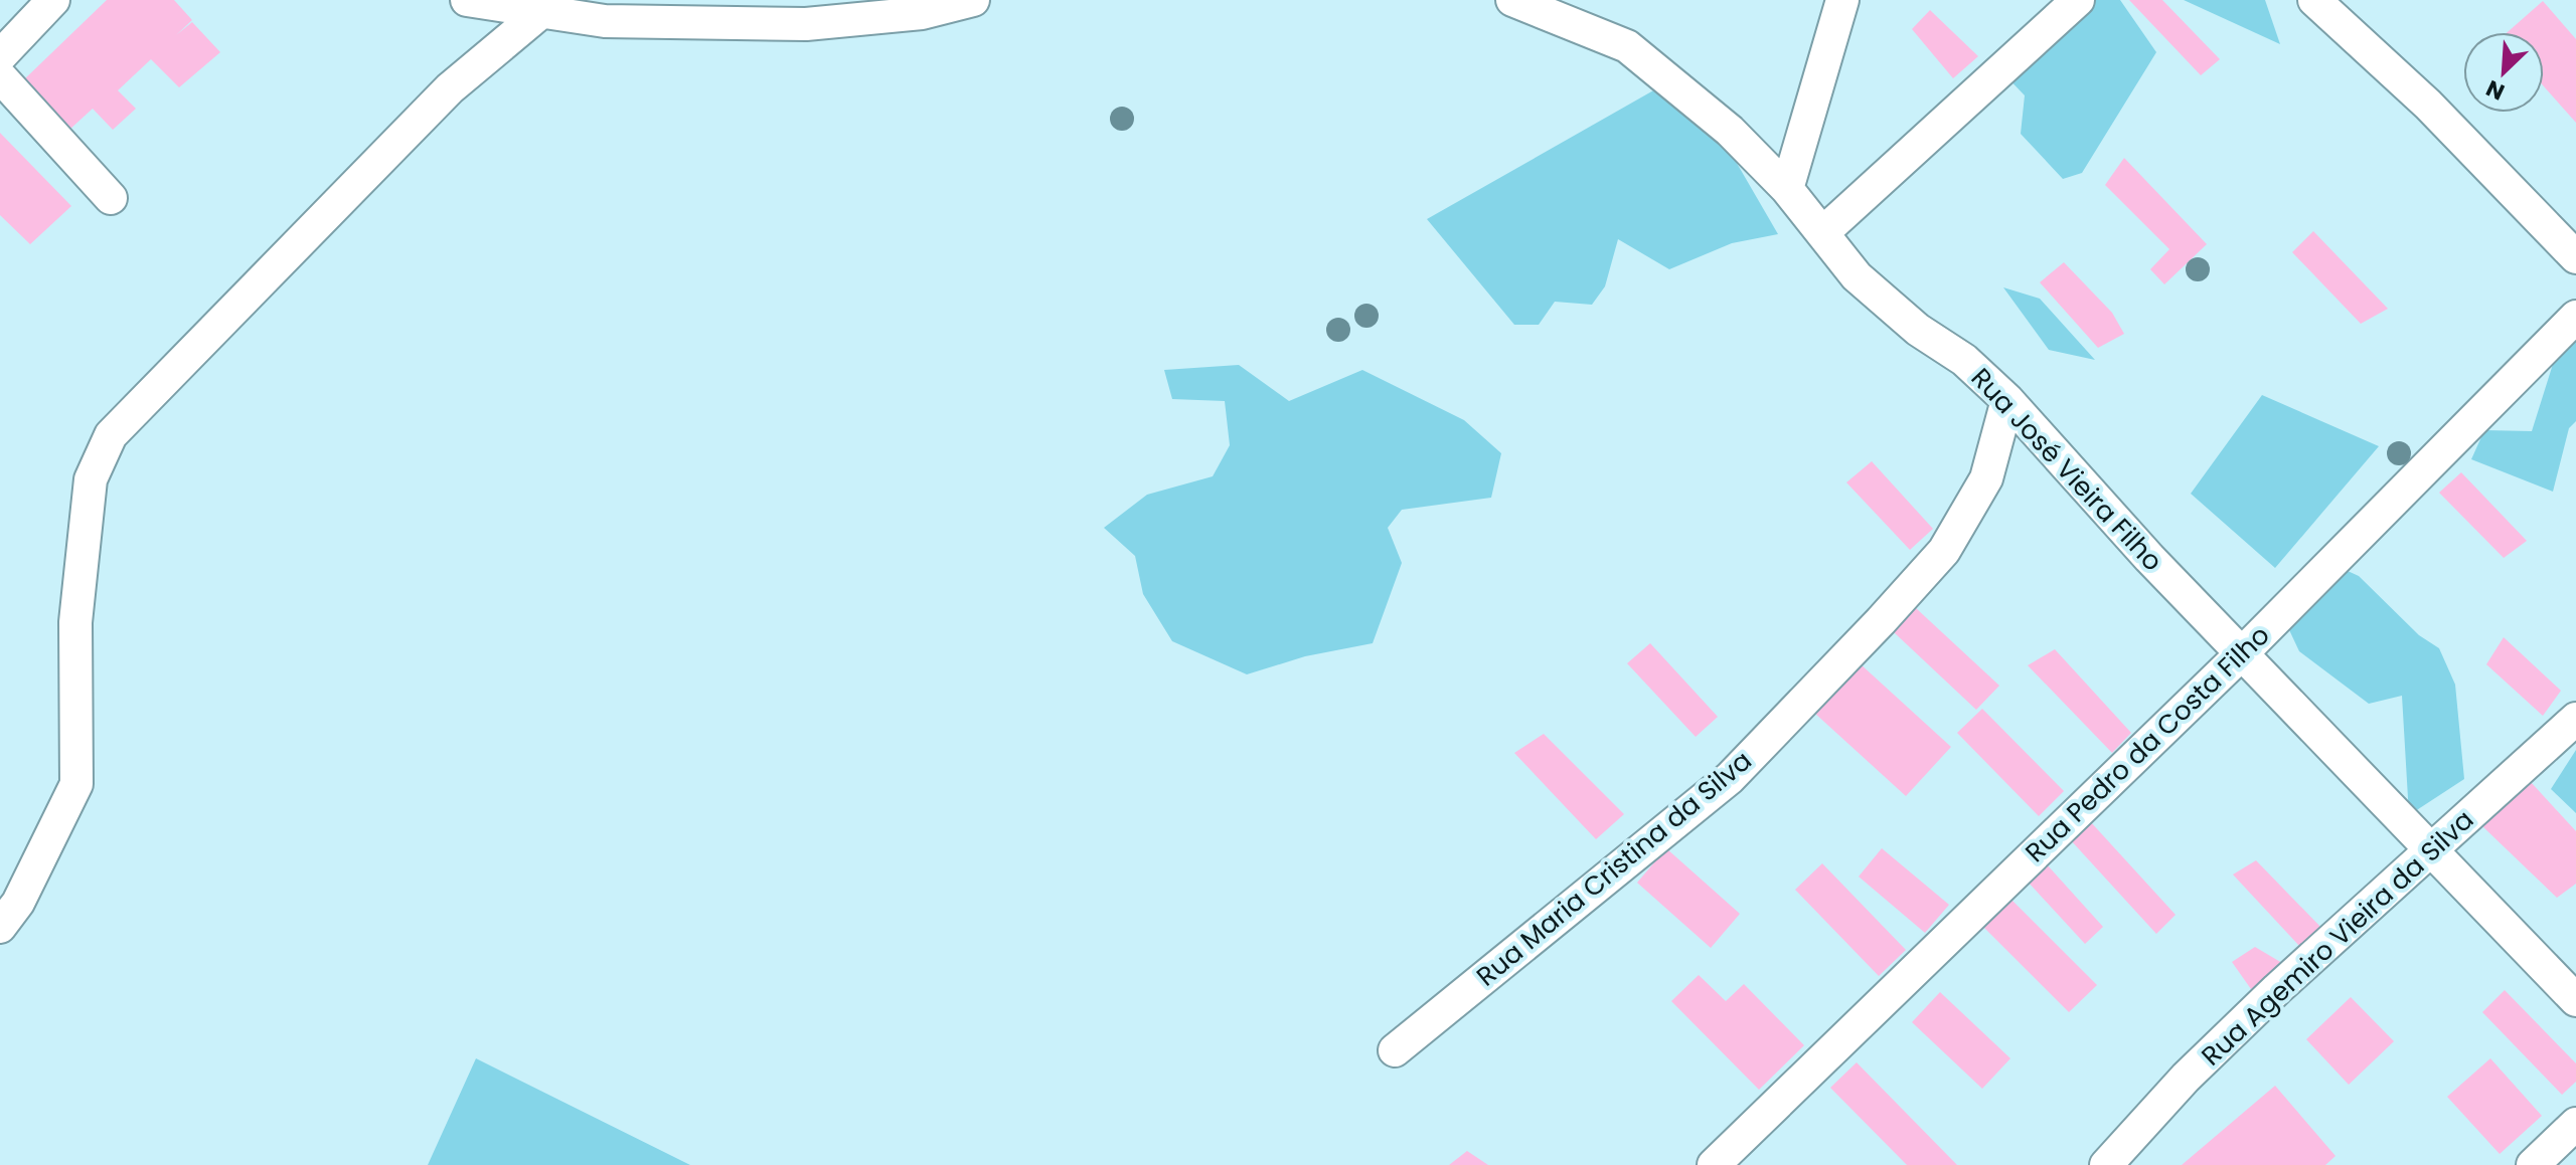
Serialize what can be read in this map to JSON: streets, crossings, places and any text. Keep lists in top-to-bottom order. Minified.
{"streets":{"street":["Rua José Vieira Filho","Rua Pedro da Costa Filho","Rua Maria Cristina da Silva","Rua Agemiro Vieira da Silva"]},"crossings":[["Rua José Vieira Filho","Rua Pedro da Costa Filho"],["Rua José Vieira Filho","Rua Maria Cristina da Silva"],["Rua José Vieira Filho","Rua Agemiro Vieira da Silva"]],"north":"bottom left"}
